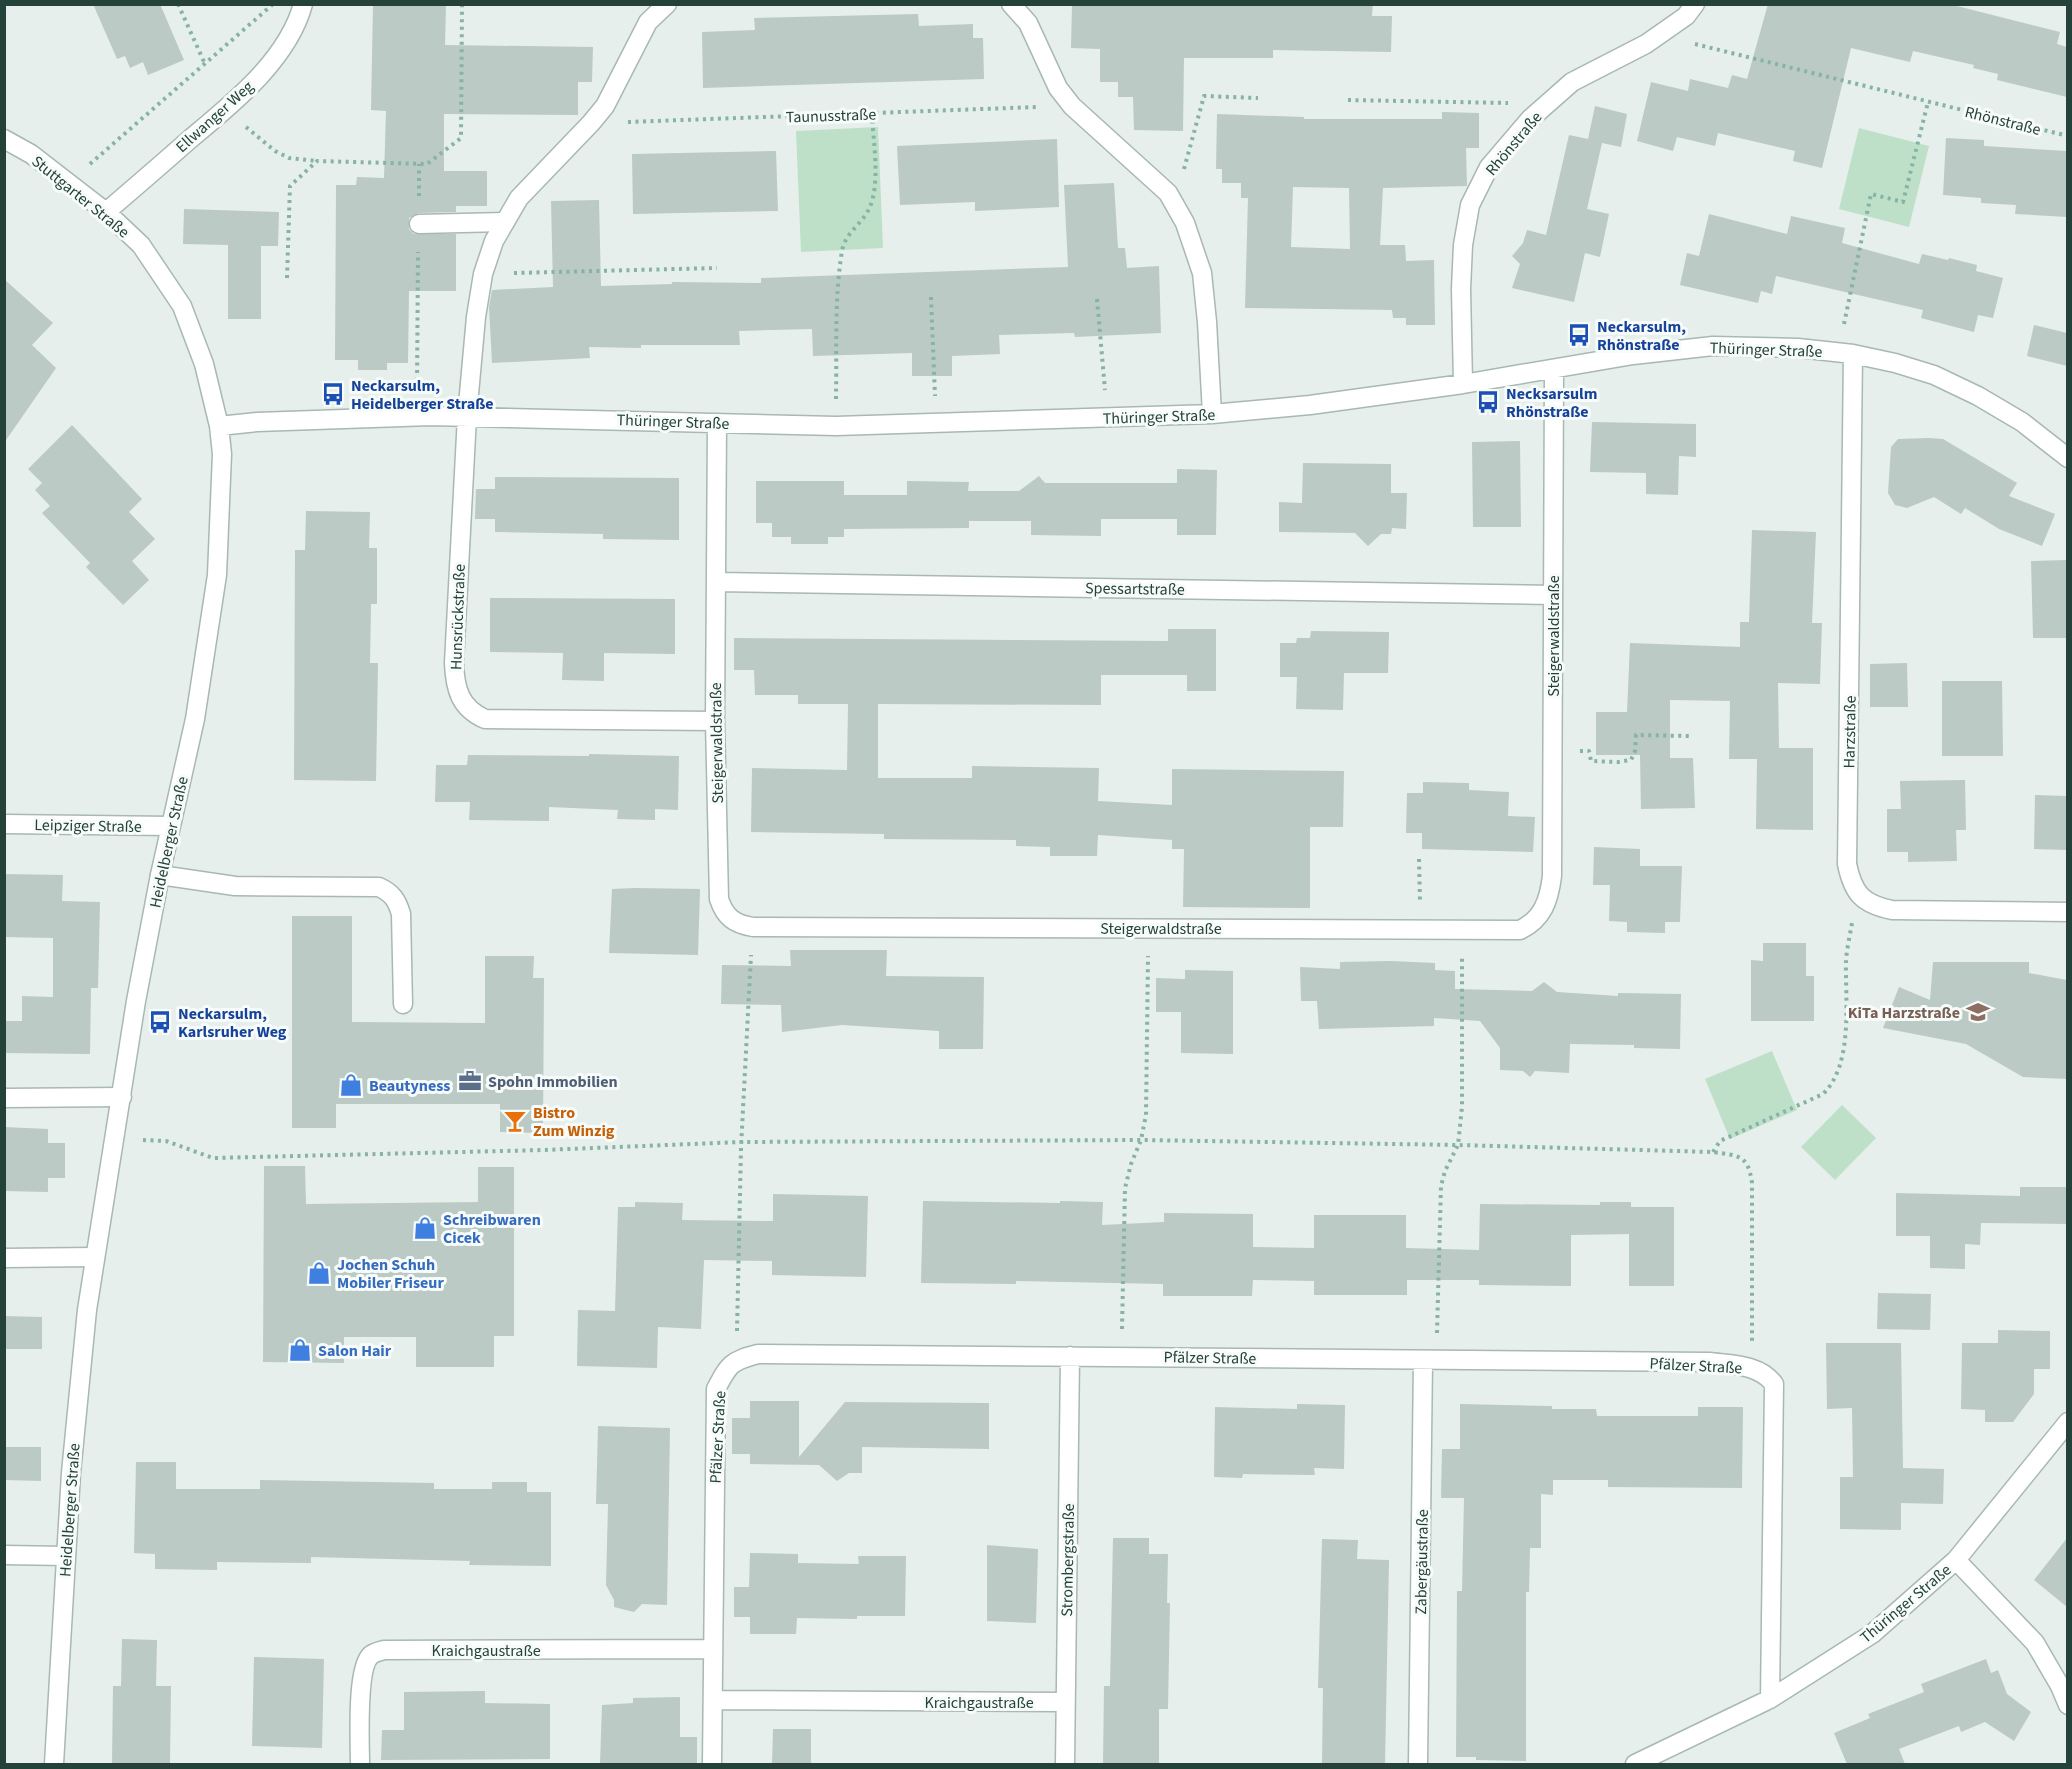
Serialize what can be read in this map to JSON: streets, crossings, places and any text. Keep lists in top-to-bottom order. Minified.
{"streets":{"street":["Ellwanger Weg","Rhönstraße","Stuttgarter Straße","Thüringer Straße","Spessartstraße","Hunsrückstraße","Steigerwaldstraße","Harzstraße","Leipziger Straße","Heidelberger Straße","Pfälzer Straße","Strombergstraße","Zabergäustraße","Kraichgaustraße"],"path":["Taunusstraße"]},"crossings":[["Ellwanger Weg","Stuttgarter Straße"],["Rhönstraße","Thüringer Straße"],["Stuttgarter Straße","Thüringer Straße"],["Stuttgarter Straße","Heidelberger Straße"],["Thüringer Straße","Hunsrückstraße"],["Thüringer Straße","Steigerwaldstraße"],["Thüringer Straße","Harzstraße"],["Thüringer Straße","Heidelberger Straße"],["Thüringer Straße","Pfälzer Straße"],["Spessartstraße","Steigerwaldstraße"],["Hunsrückstraße","Steigerwaldstraße"],["Leipziger Straße","Heidelberger Straße"],["Pfälzer Straße","Strombergstraße"],["Pfälzer Straße","Zabergäustraße"],["Pfälzer Straße","Kraichgaustraße"],["Strombergstraße","Kraichgaustraße"]],"places":{"bus stop":["Neckarsulm, Rhönstraße","Neckarsulm, Heidelberger Straße","Necksarsulm Rhönstraße","Neckarsulm, Karlsruher Weg"],"school or university":["KiTa Harzstraße"],"office":["Spohn Immobilien"],"shop":["Beautyness","Schreibwaren Cicek","Jochen Schuh Mobiler Friseur","Salon Hair"],"bar":["Bistro Zum Winzig"]}}
